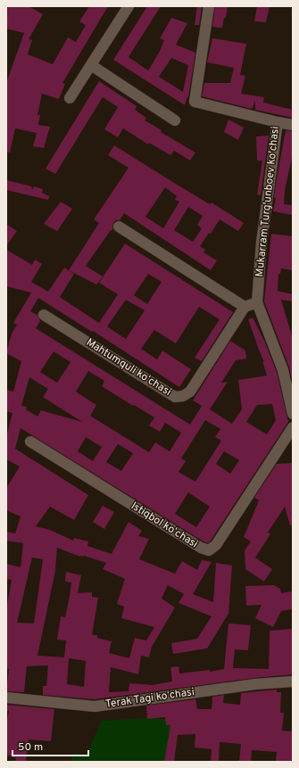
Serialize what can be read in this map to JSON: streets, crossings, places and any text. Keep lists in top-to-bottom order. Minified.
{"streets":{"street":["Mukarram Turg'unboev ko'chasi","Mahtumquli koʻchasi","Istiqbol koʻchasi","Terak Tagi koʻchasi"]},"scale_bar":"50 m"}
